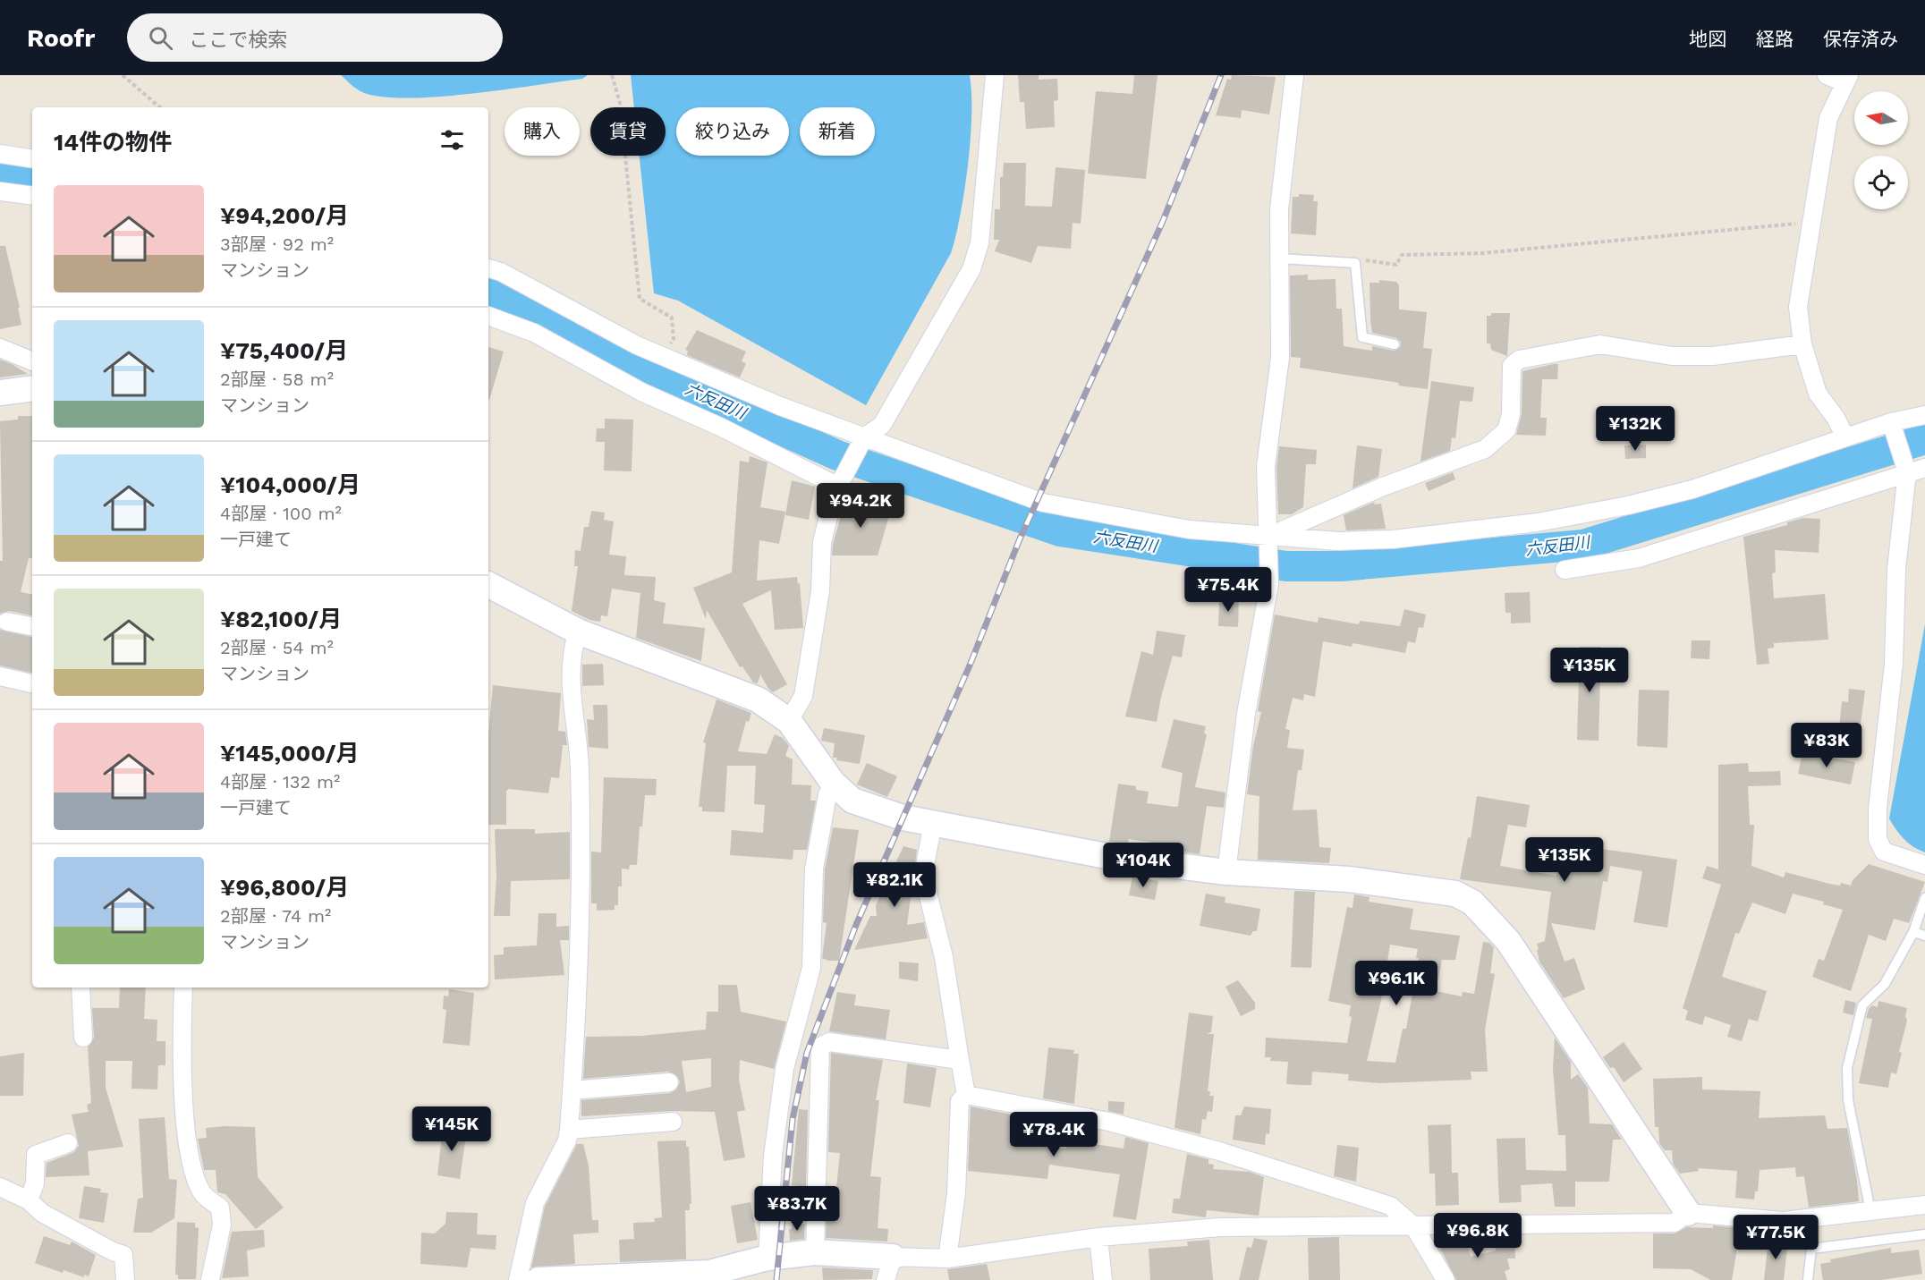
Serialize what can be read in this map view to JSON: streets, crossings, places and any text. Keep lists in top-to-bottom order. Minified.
{"water":["六反田川"],"north":"left","page":{"header":"Roofr","search":"ここで検索","nav":["地図","経路","保存済み"],"chip":["購入","賃貸","絞り込み","新着"],"heading":"14件の物件","list":[{"name":"¥94,200/月","note":"3部屋 · 92 m² · マンション"},{"name":"¥75,400/月","note":"2部屋 · 58 m² · マンション"},{"name":"¥104,000/月","note":"4部屋 · 100 m² · 一戸建て"},{"name":"¥82,100/月","note":"2部屋 · 54 m² · マンション"},{"name":"¥145,000/月","note":"4部屋 · 132 m² · 一戸建て"},{"name":"¥96,800/月","note":"2部屋 · 74 m² · マンション"}],"price":["¥132K","¥94.2K","¥75.4K","¥135K","¥83K","¥135K","¥104K","¥82.1K","¥96.1K","¥145K","¥78.4K","¥83.7K","¥96.8K","¥77.5K"]}}
